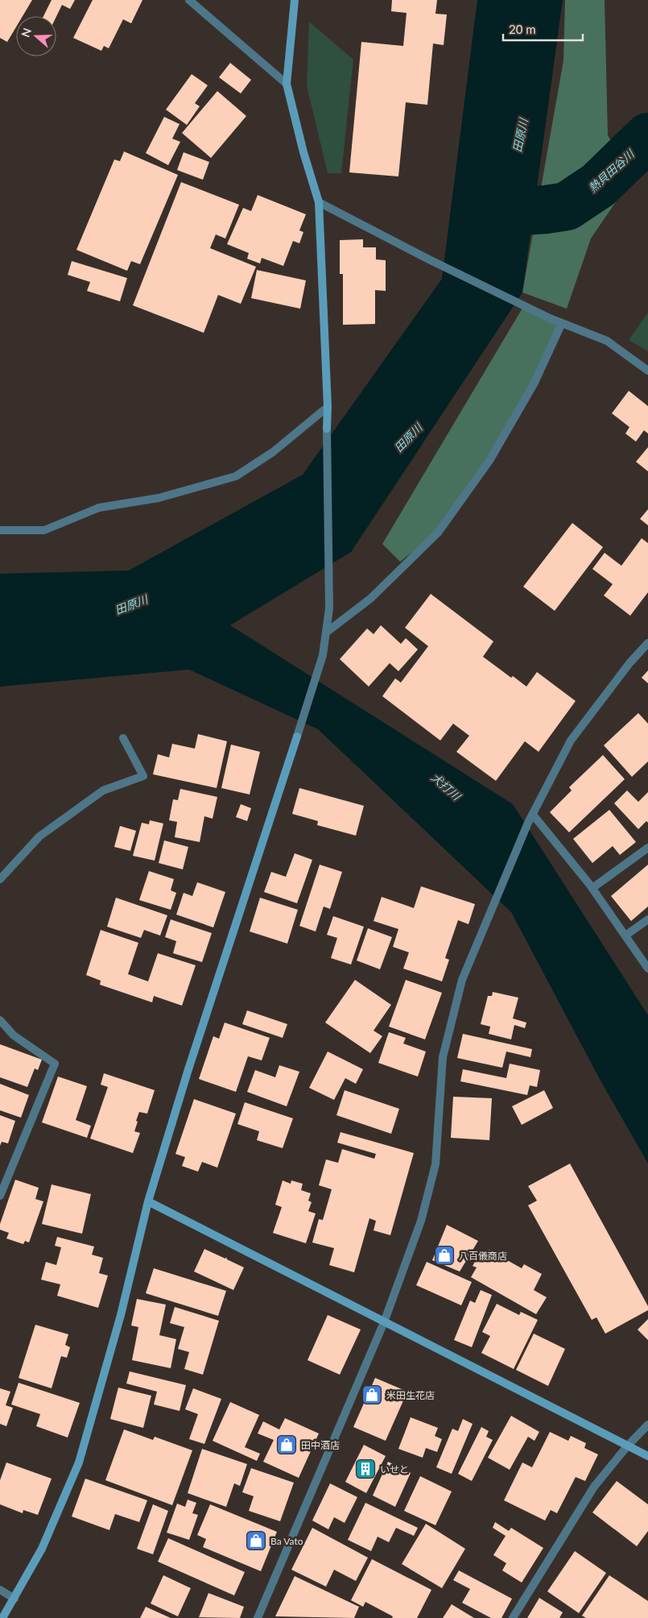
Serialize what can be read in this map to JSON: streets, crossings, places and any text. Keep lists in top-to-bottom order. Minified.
{"water":["田原川","熱貝田谷川","犬打川"],"places":{"shop":["八百儀商店","米田生花店","田中酒店","Ba Vato"],"building":["いせと"]},"scale_bar":"20 m","north":"left"}
